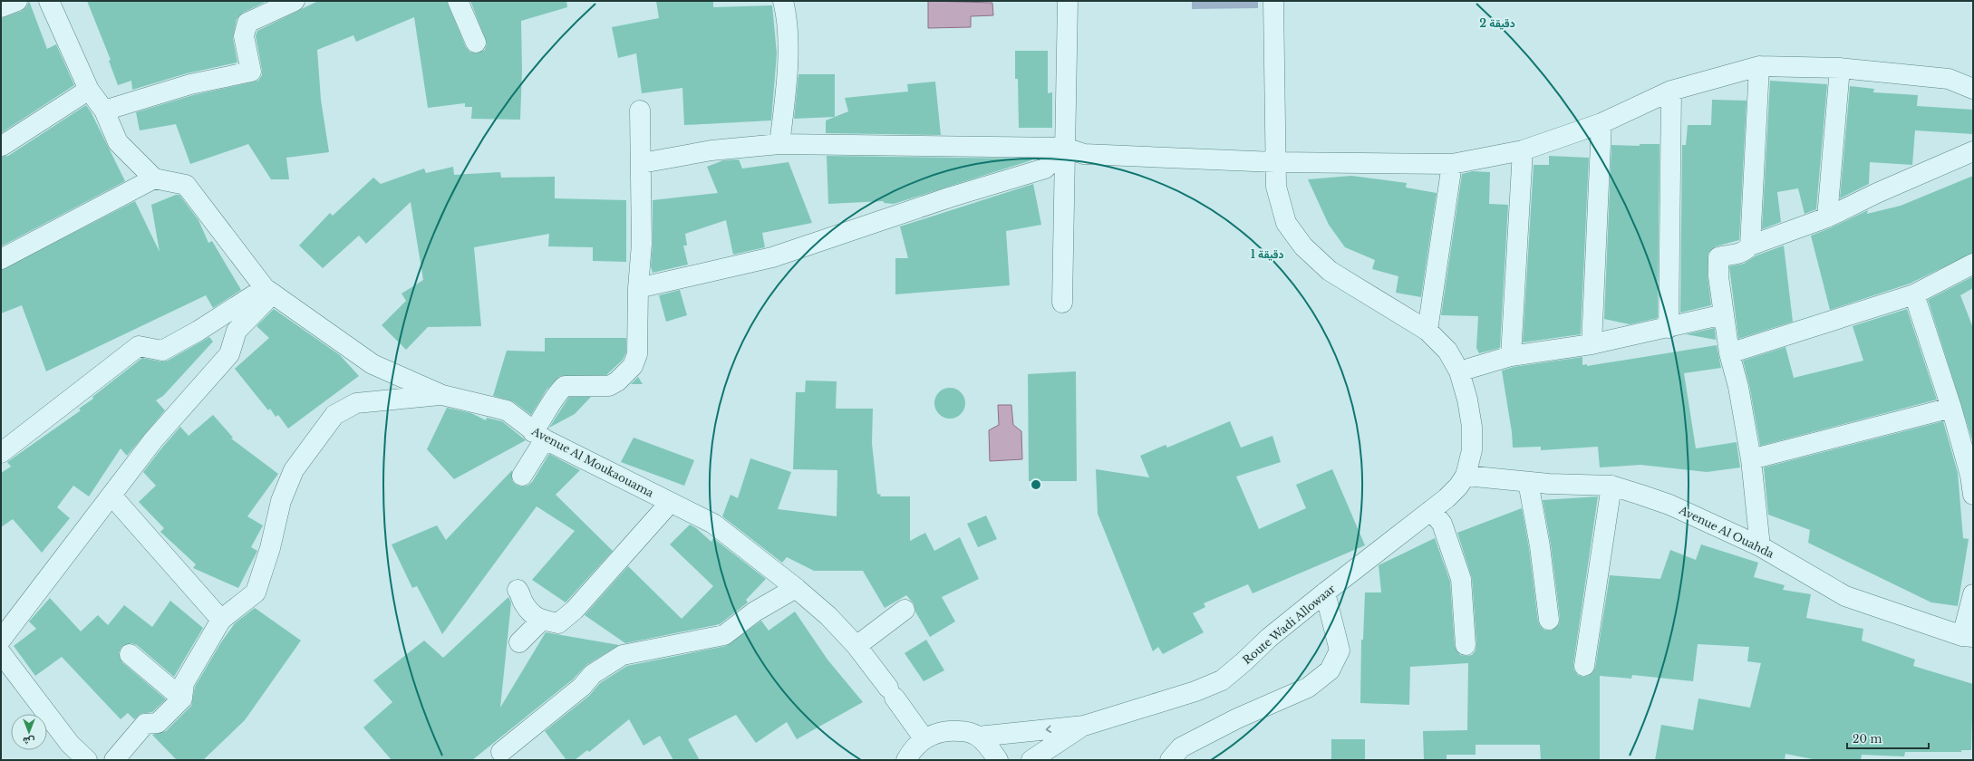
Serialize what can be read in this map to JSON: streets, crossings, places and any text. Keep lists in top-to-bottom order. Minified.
{"streets":{"street":["Avenue Al Moukaouama","Avenue Al Ouahda","Route Wadi Allowaar"]},"crossings":[["Avenue Al Moukaouama","Route Wadi Allowaar"],["Avenue Al Ouahda","Route Wadi Allowaar"]],"scale_bar":"20 m","north":"bottom","rings":["2 دقيقة","1 دقيقة"]}
